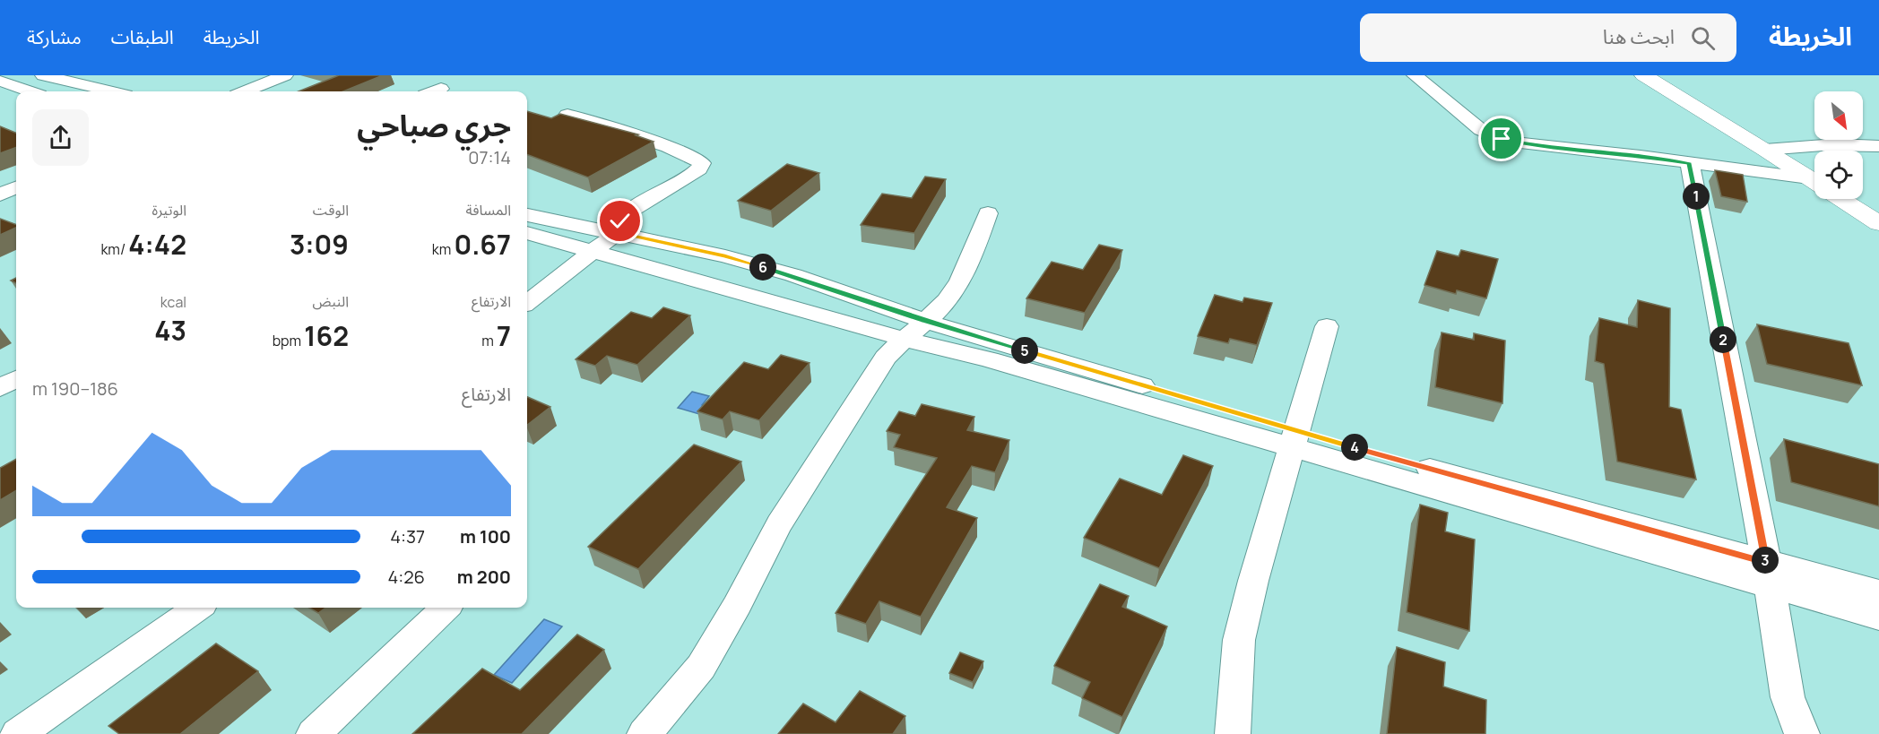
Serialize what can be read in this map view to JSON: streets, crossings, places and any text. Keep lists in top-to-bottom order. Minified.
{"north":"bottom right","page":{"header":"الخريطة","search":"ابحث هنا","nav":["الخريطة","الطبقات","مشاركة"],"heading":["جري صباحي","07:14"],"pins":["1","6","2","5","4","3"],"stats":[["المسافة","0.67 km"],["الوقت","3:09"],["الوتيرة","4:42 /km"],["الارتفاع","7 m"],["النبض","162 bpm"],["kcal","43"]],"chart":["الارتفاع","186–190 m"],"list":[{"name":"100 m","note":"4:37"},{"name":"200 m","note":"4:26"}]}}
